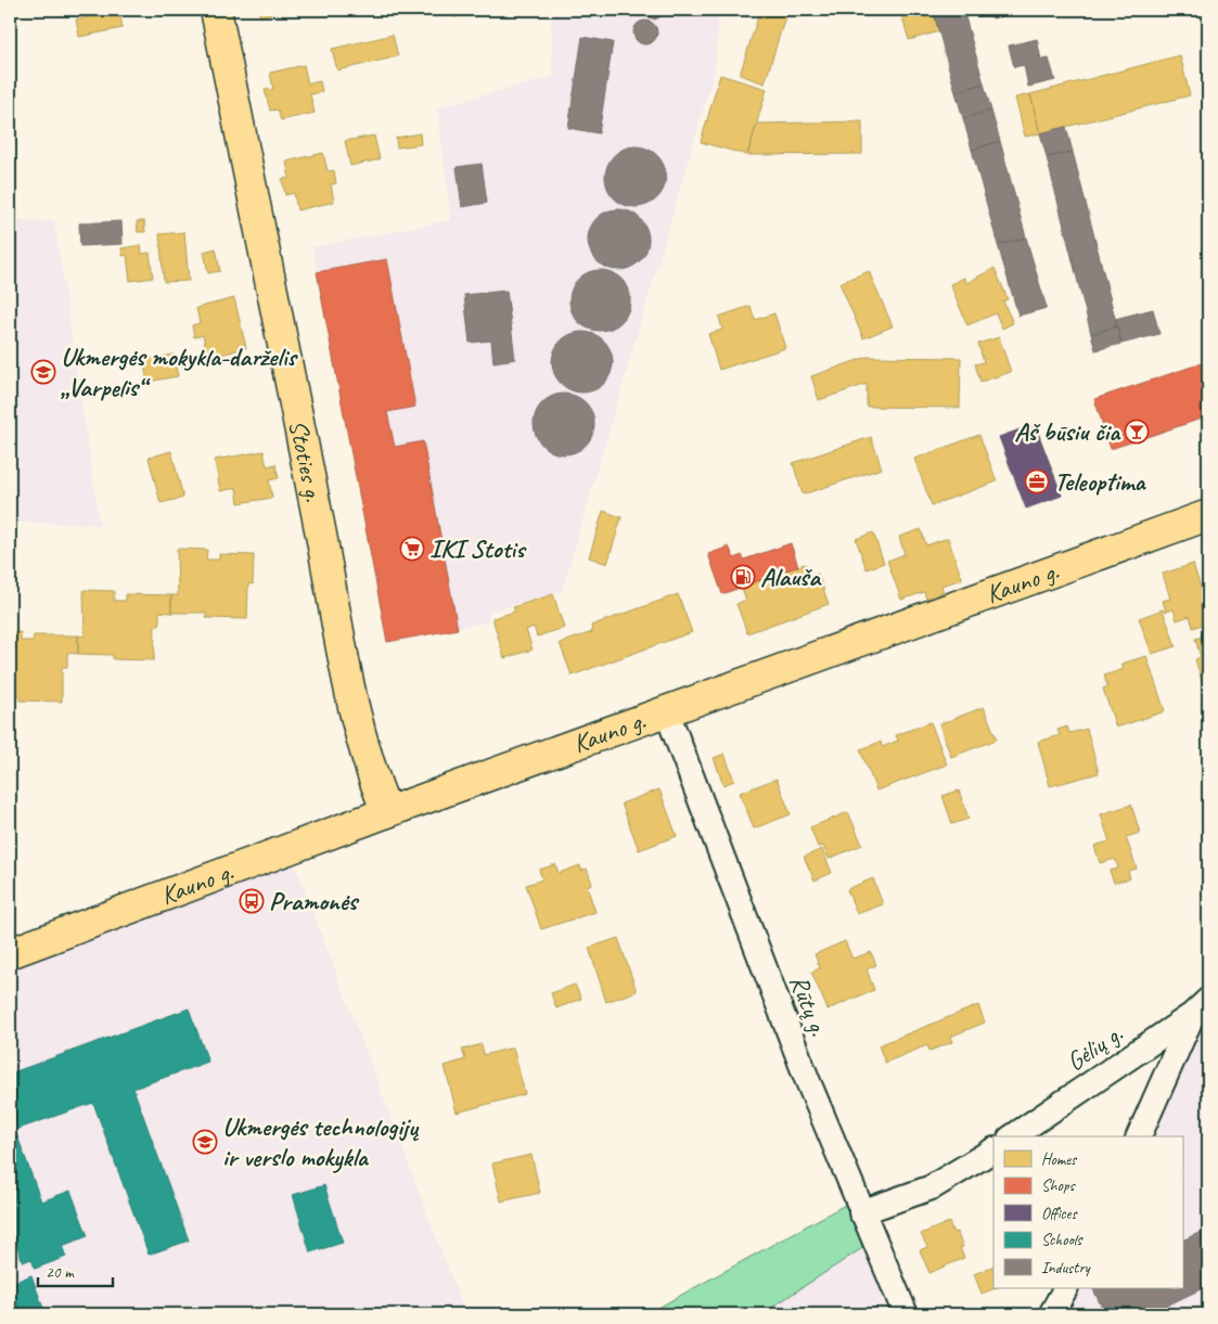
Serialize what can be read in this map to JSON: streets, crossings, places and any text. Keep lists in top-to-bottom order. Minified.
{"streets":{"main road":["Stoties g.","Kauno g."],"street":["Rūtų g.","Gėlių g."]},"crossings":[["Stoties g.","Kauno g."],["Kauno g.","Rūtų g."]],"places":{"school or university":["Ukmergės mokykla-darželis „Varpelis“","Ukmergės technologijų ir verslo mokykla"],"bar":["Aš būsiu čia"],"office":["Teleoptima"],"supermarket":["IKI Stotis"],"fuel station":["Alauša"],"bus stop":["Pramonės"]},"legend":["Homes","Shops","Offices","Schools","Industry"],"scale_bar":"20 m"}
